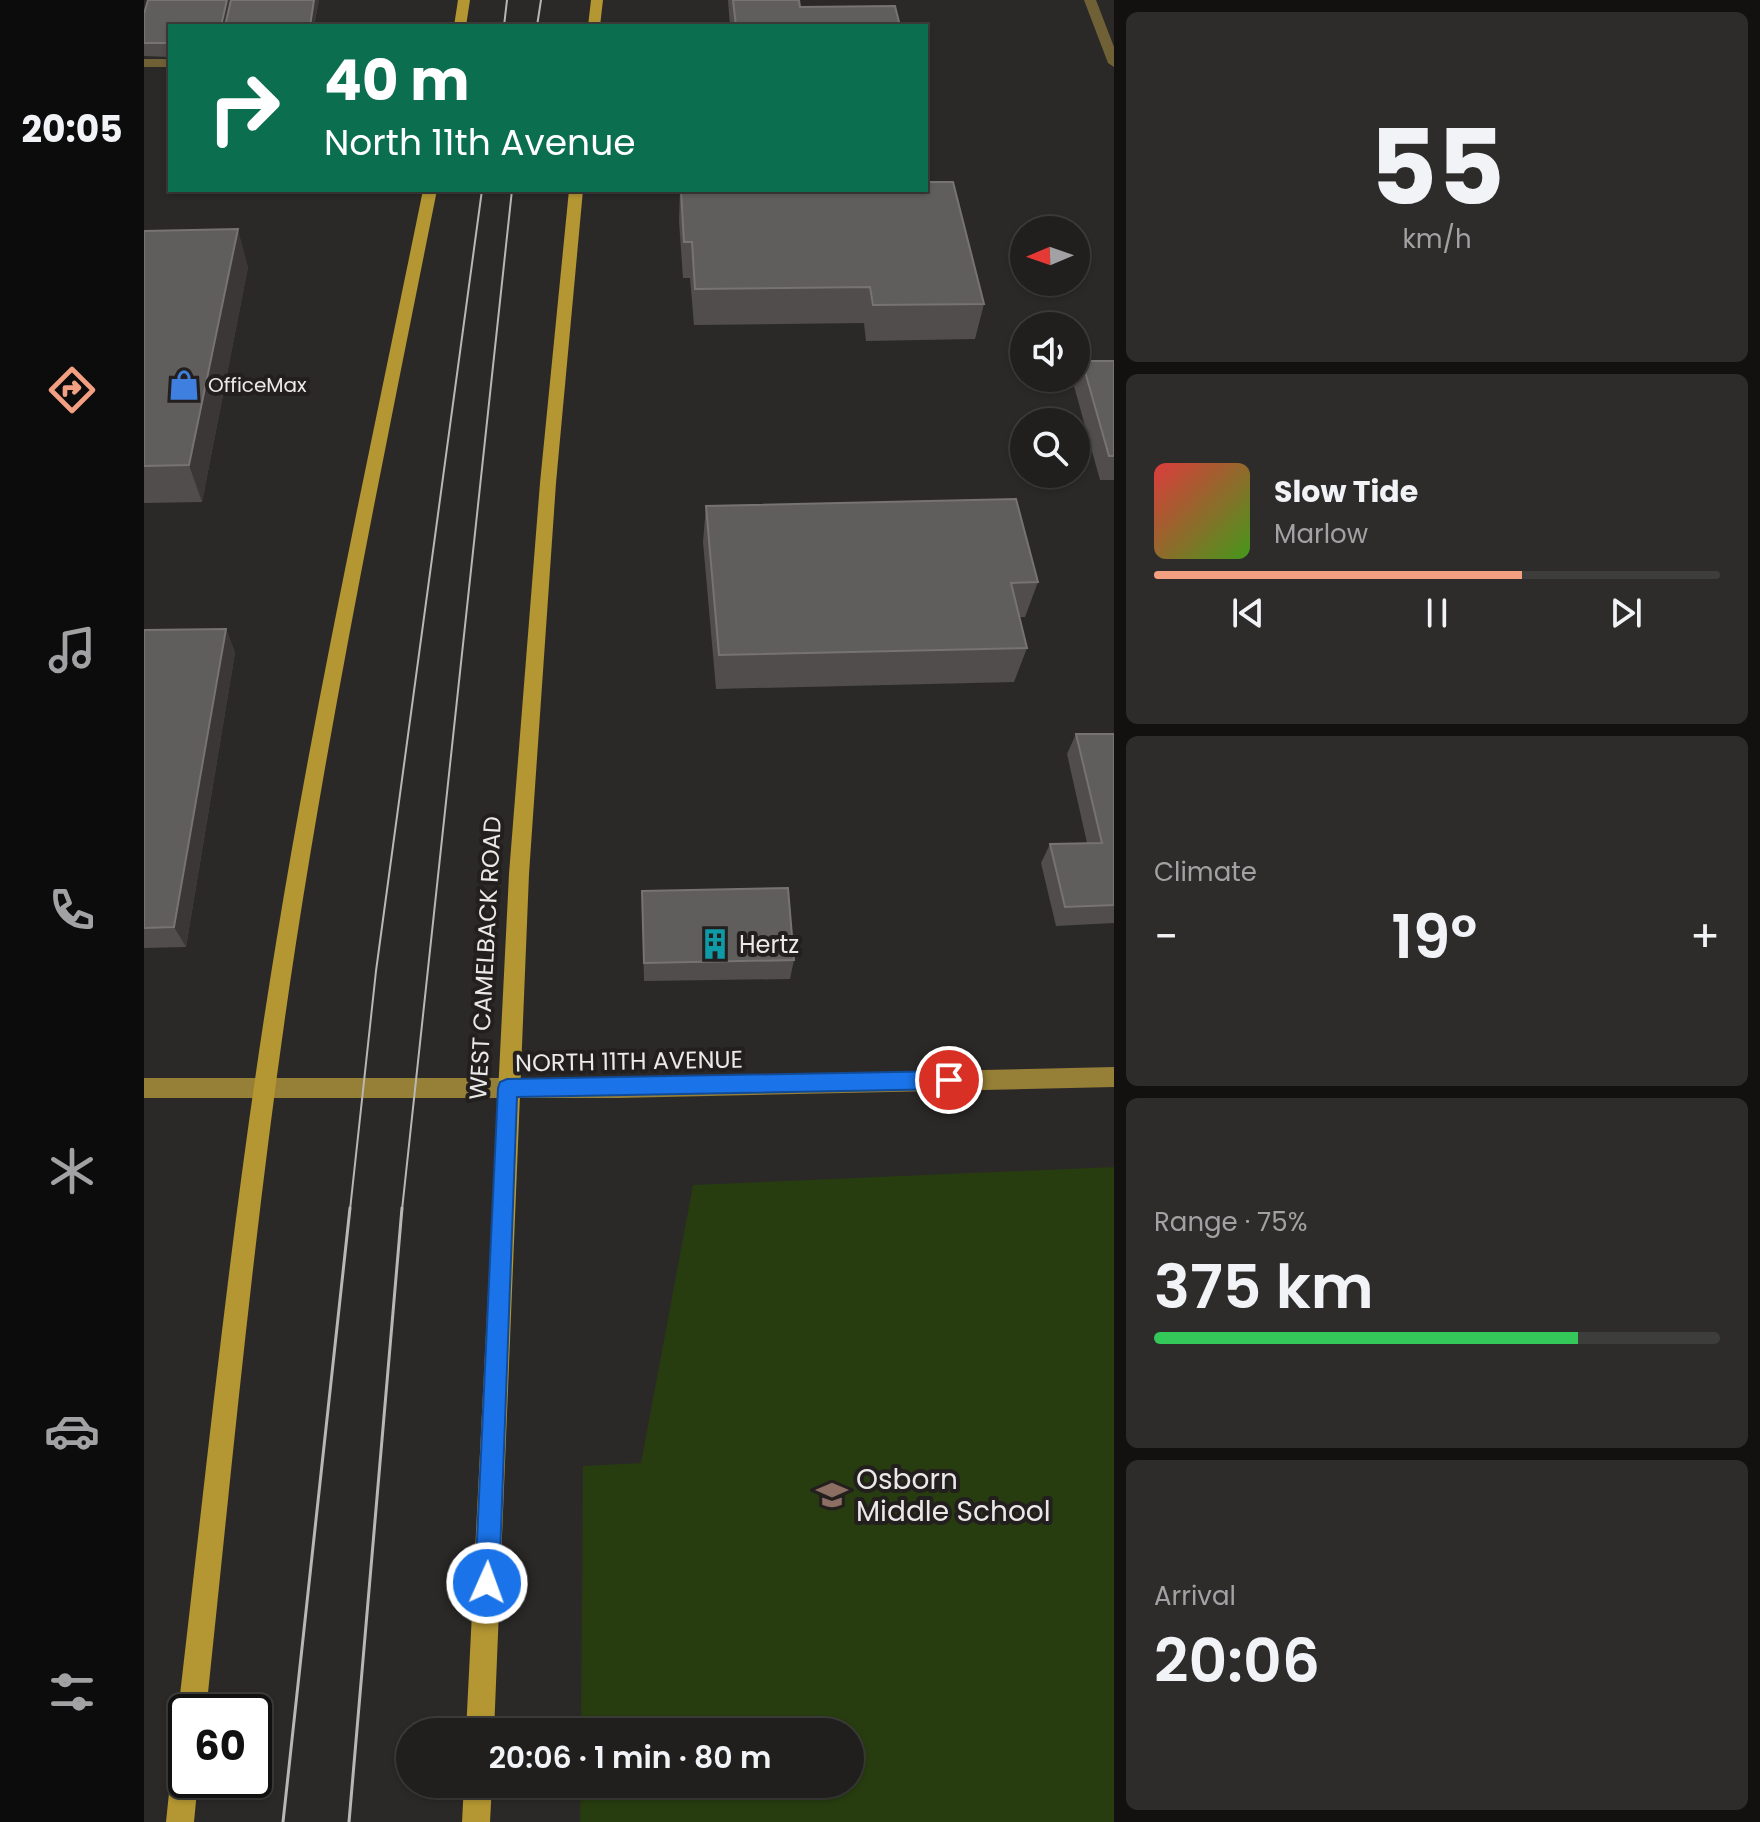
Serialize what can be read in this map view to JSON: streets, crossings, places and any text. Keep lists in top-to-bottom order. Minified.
{"streets":{"main road":["WEST CAMELBACK ROAD"],"street":["NORTH 11TH AVENUE"]},"crossings":[["WEST CAMELBACK ROAD","NORTH 11TH AVENUE"]],"places":{"shop":["OfficeMax"],"building":["Hertz"],"school or university":["Osborn Middle School"]},"north":"left","page":{"tabs":"20:05","tile":[["55","km/h"],"Climate",["Range · 75%","375 km"],["Arrival","20:06"]],"turn":["40 m","North 11th Avenue"],"song":["Slow Tide","Marlow"],"heat":["−","19°","+"],"limit":"60","trip":"20:06 · 1 min · 80 m"}}
